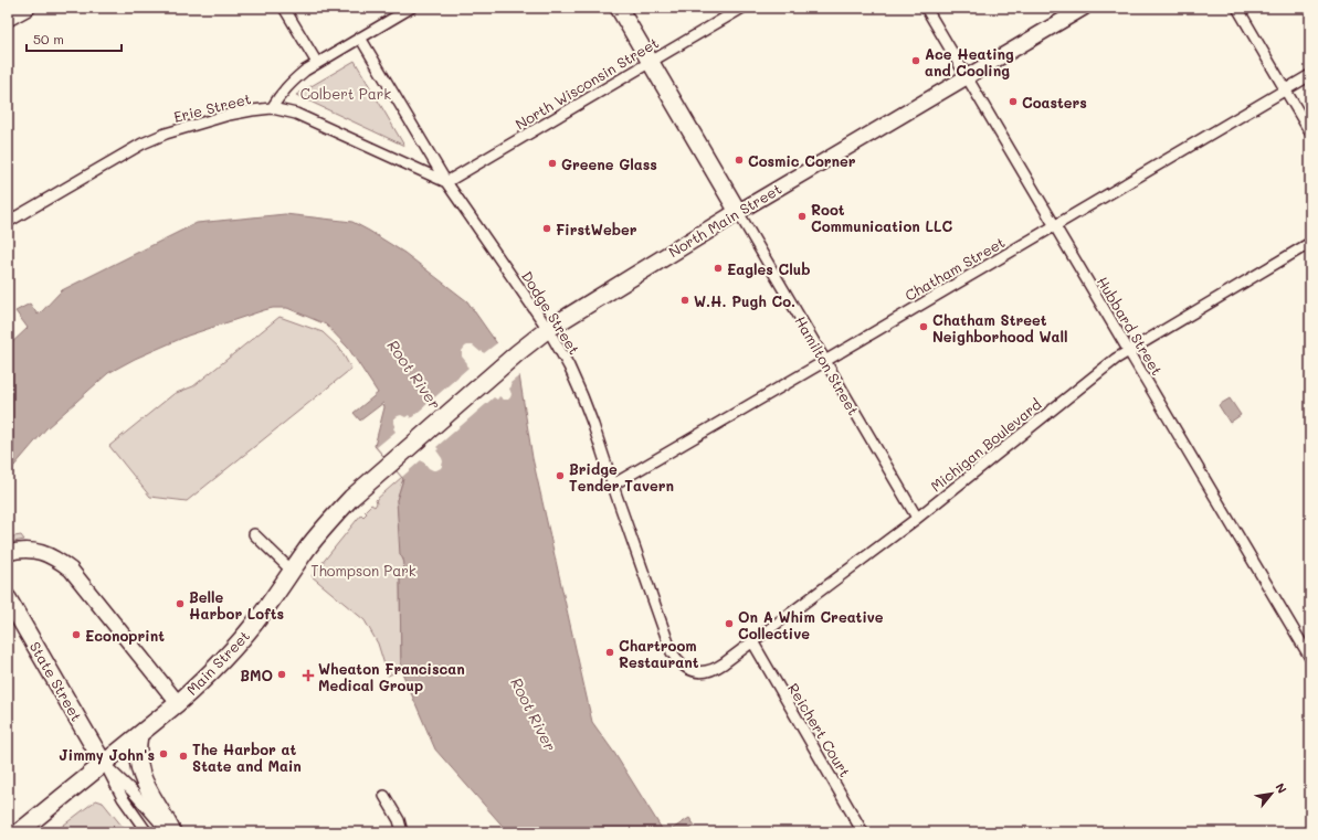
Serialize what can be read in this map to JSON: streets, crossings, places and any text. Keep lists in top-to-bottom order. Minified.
{"streets":{"main road":["North Main Street","Hamilton Street","Main Street","State Street"],"street":["North Wisconsin Street","Erie Street","Chatham Street","Dodge Street","Hubbard Street","Michigan Boulevard","Reichert Court"]},"crossings":[["North Wisconsin Street","Dodge Street"],["North Wisconsin Street","Hamilton Street"],["Erie Street","Dodge Street"],["North Main Street","Dodge Street"],["North Main Street","Hubbard Street"],["North Main Street","Hamilton Street"],["North Main Street","Main Street"],["Chatham Street","Dodge Street"],["Chatham Street","Hubbard Street"],["Chatham Street","Hamilton Street"],["Dodge Street","Michigan Boulevard"],["Hubbard Street","Michigan Boulevard"],["Hamilton Street","Michigan Boulevard"],["Michigan Boulevard","Reichert Court"],["Main Street","State Street"]],"water":["Root River"],"parks":["Colbert Park","Thompson Park"],"places":{"other":["Ace Heating and Cooling","Coasters","Cosmic Corner","Greene Glass","Root Communication LLC","FirstWeber","Eagles Club","W.H. Pugh Co.","Chatham Street Neighborhood Wall","Bridge Tender Tavern","Belle Harbor Lofts","On A Whim Creative Collective","Econoprint","Chartroom Restaurant","BMO","Jimmy John's","The Harbor at State and Main"],"health":["Wheaton Franciscan Medical Group"]},"scale_bar":"50 m","north":"top right"}
